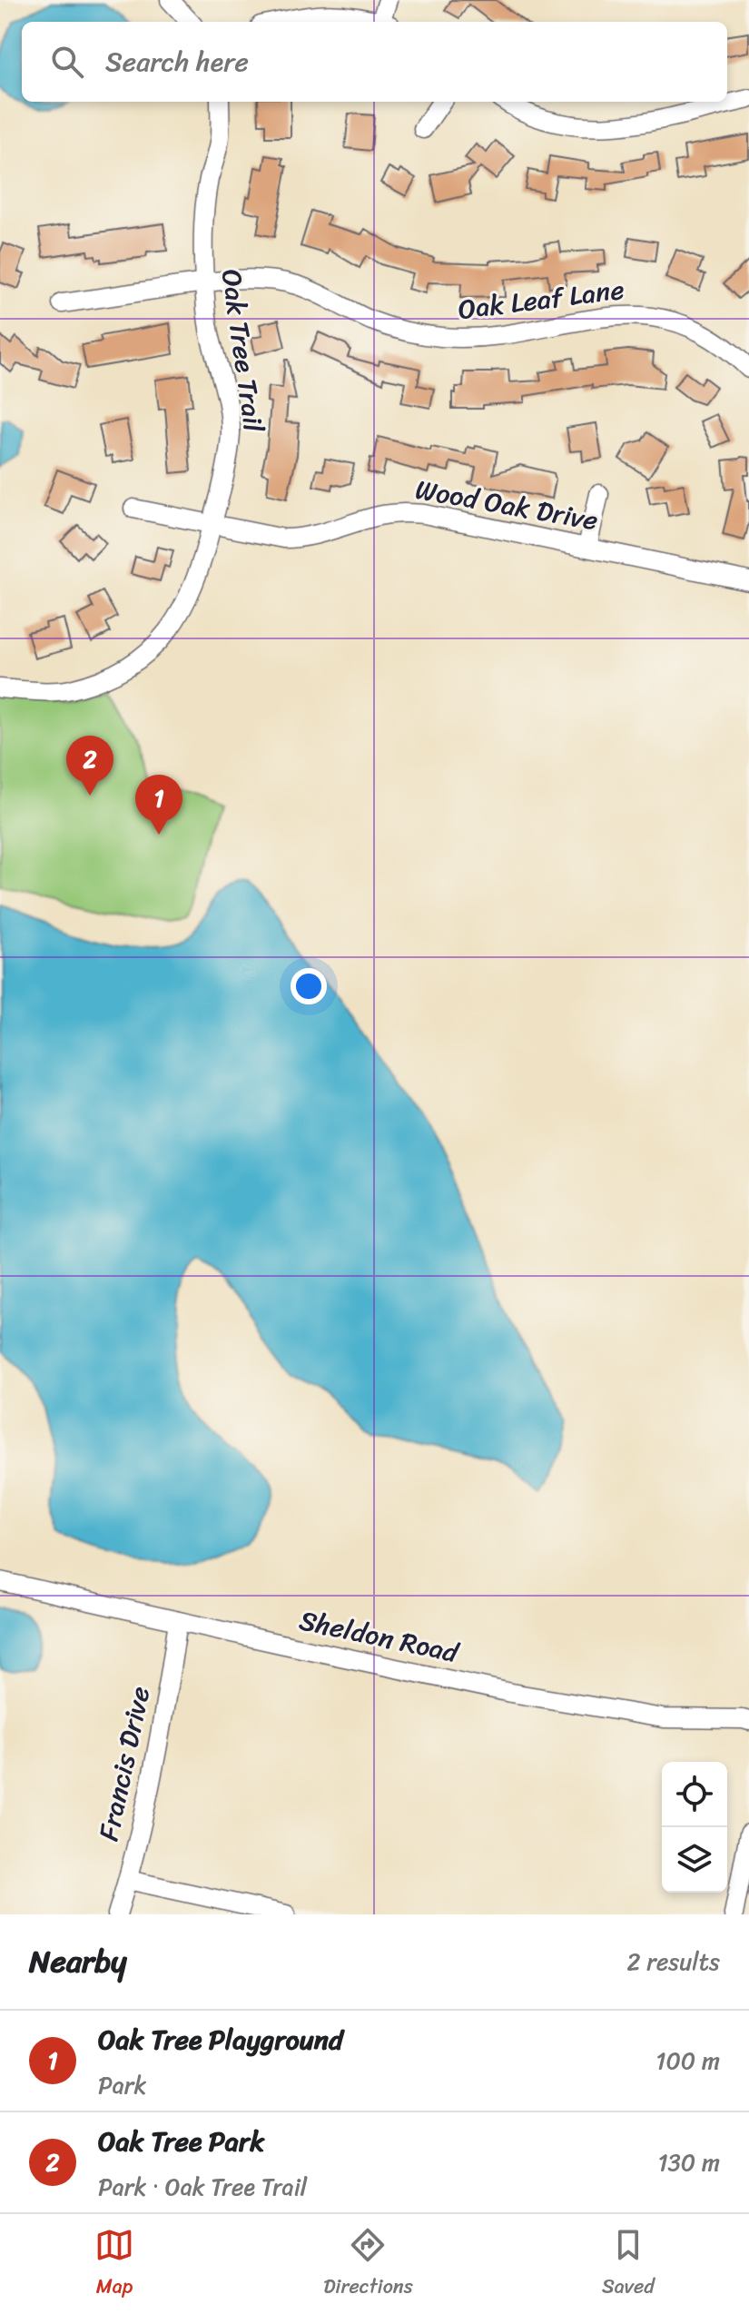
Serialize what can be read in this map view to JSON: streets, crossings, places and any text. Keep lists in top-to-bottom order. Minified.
{"streets":{"street":["Oak Leaf Lane","Oak Tree Trail","Wood Oak Drive","Sheldon Road","Francis Drive"]},"crossings":[["Oak Leaf Lane","Oak Tree Trail"],["Oak Tree Trail","Wood Oak Drive"],["Sheldon Road","Francis Drive"]],"page":{"search":"Search here","pins":["2","1"],"heading":["Nearby","2 results"],"list":[{"mark":"1","name":"Oak Tree Playground","note":"Park","value":"100 m"},{"mark":"2","name":"Oak Tree Park","note":"Park · Oak Tree Trail","value":"130 m"}],"nav":["Map","Directions","Saved"]}}
